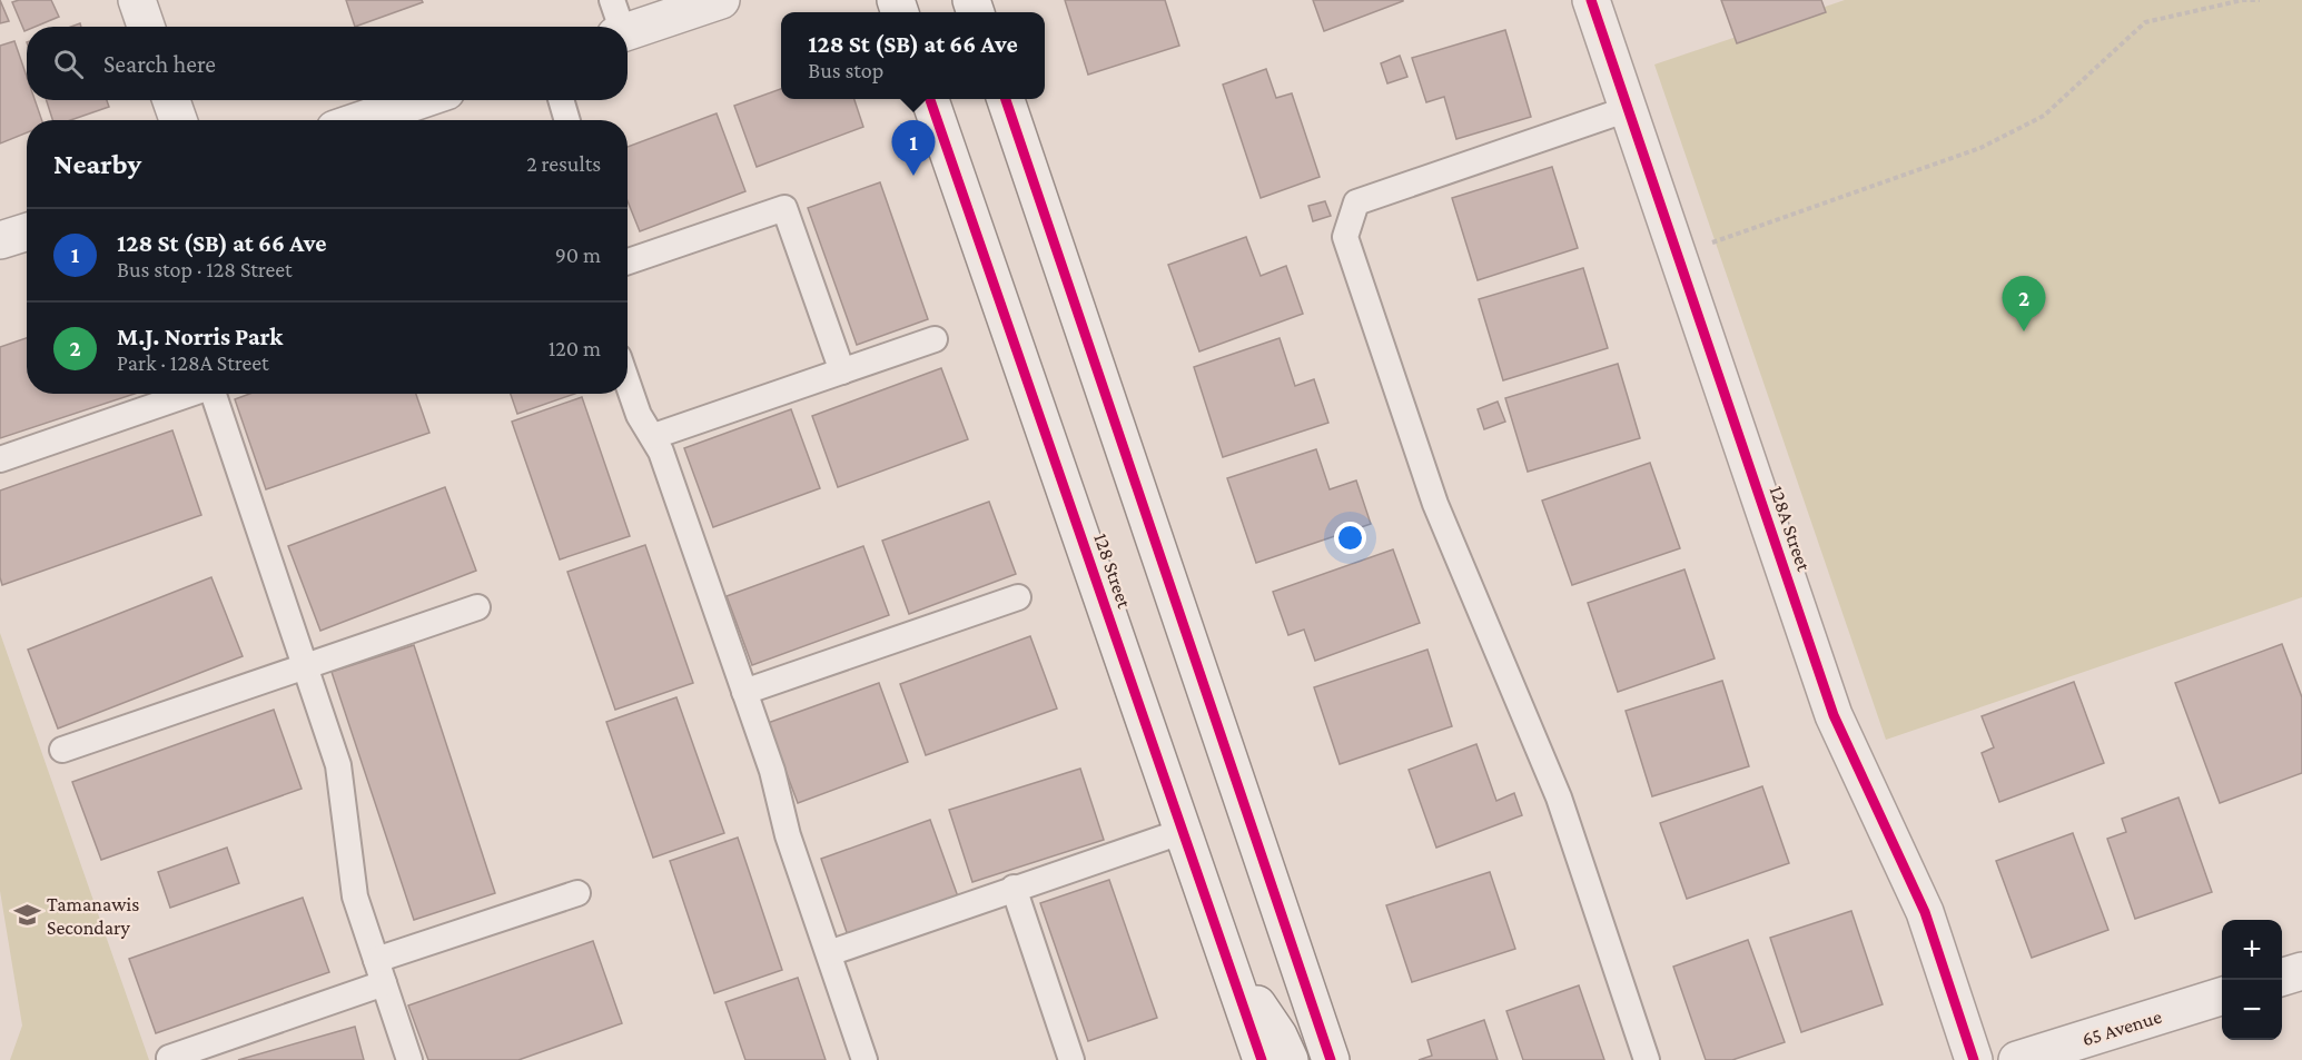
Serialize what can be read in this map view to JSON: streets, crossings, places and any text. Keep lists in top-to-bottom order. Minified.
{"streets":{"main road":["128A Street","128 Street","65 Avenue"]},"places":{"school or university":["Tamanawis Secondary"]},"page":{"popup":["128 St (SB) at 66 Ave","Bus stop"],"search":"Search here","pins":["1","2"],"heading":["Nearby","2 results"],"list":[{"mark":"1","name":"128 St (SB) at 66 Ave","note":"Bus stop · 128 Street","value":"90 m"},{"mark":"2","name":"M.J. Norris Park","note":"Park · 128A Street","value":"120 m"}],"map_buttons":["+","−"]}}
